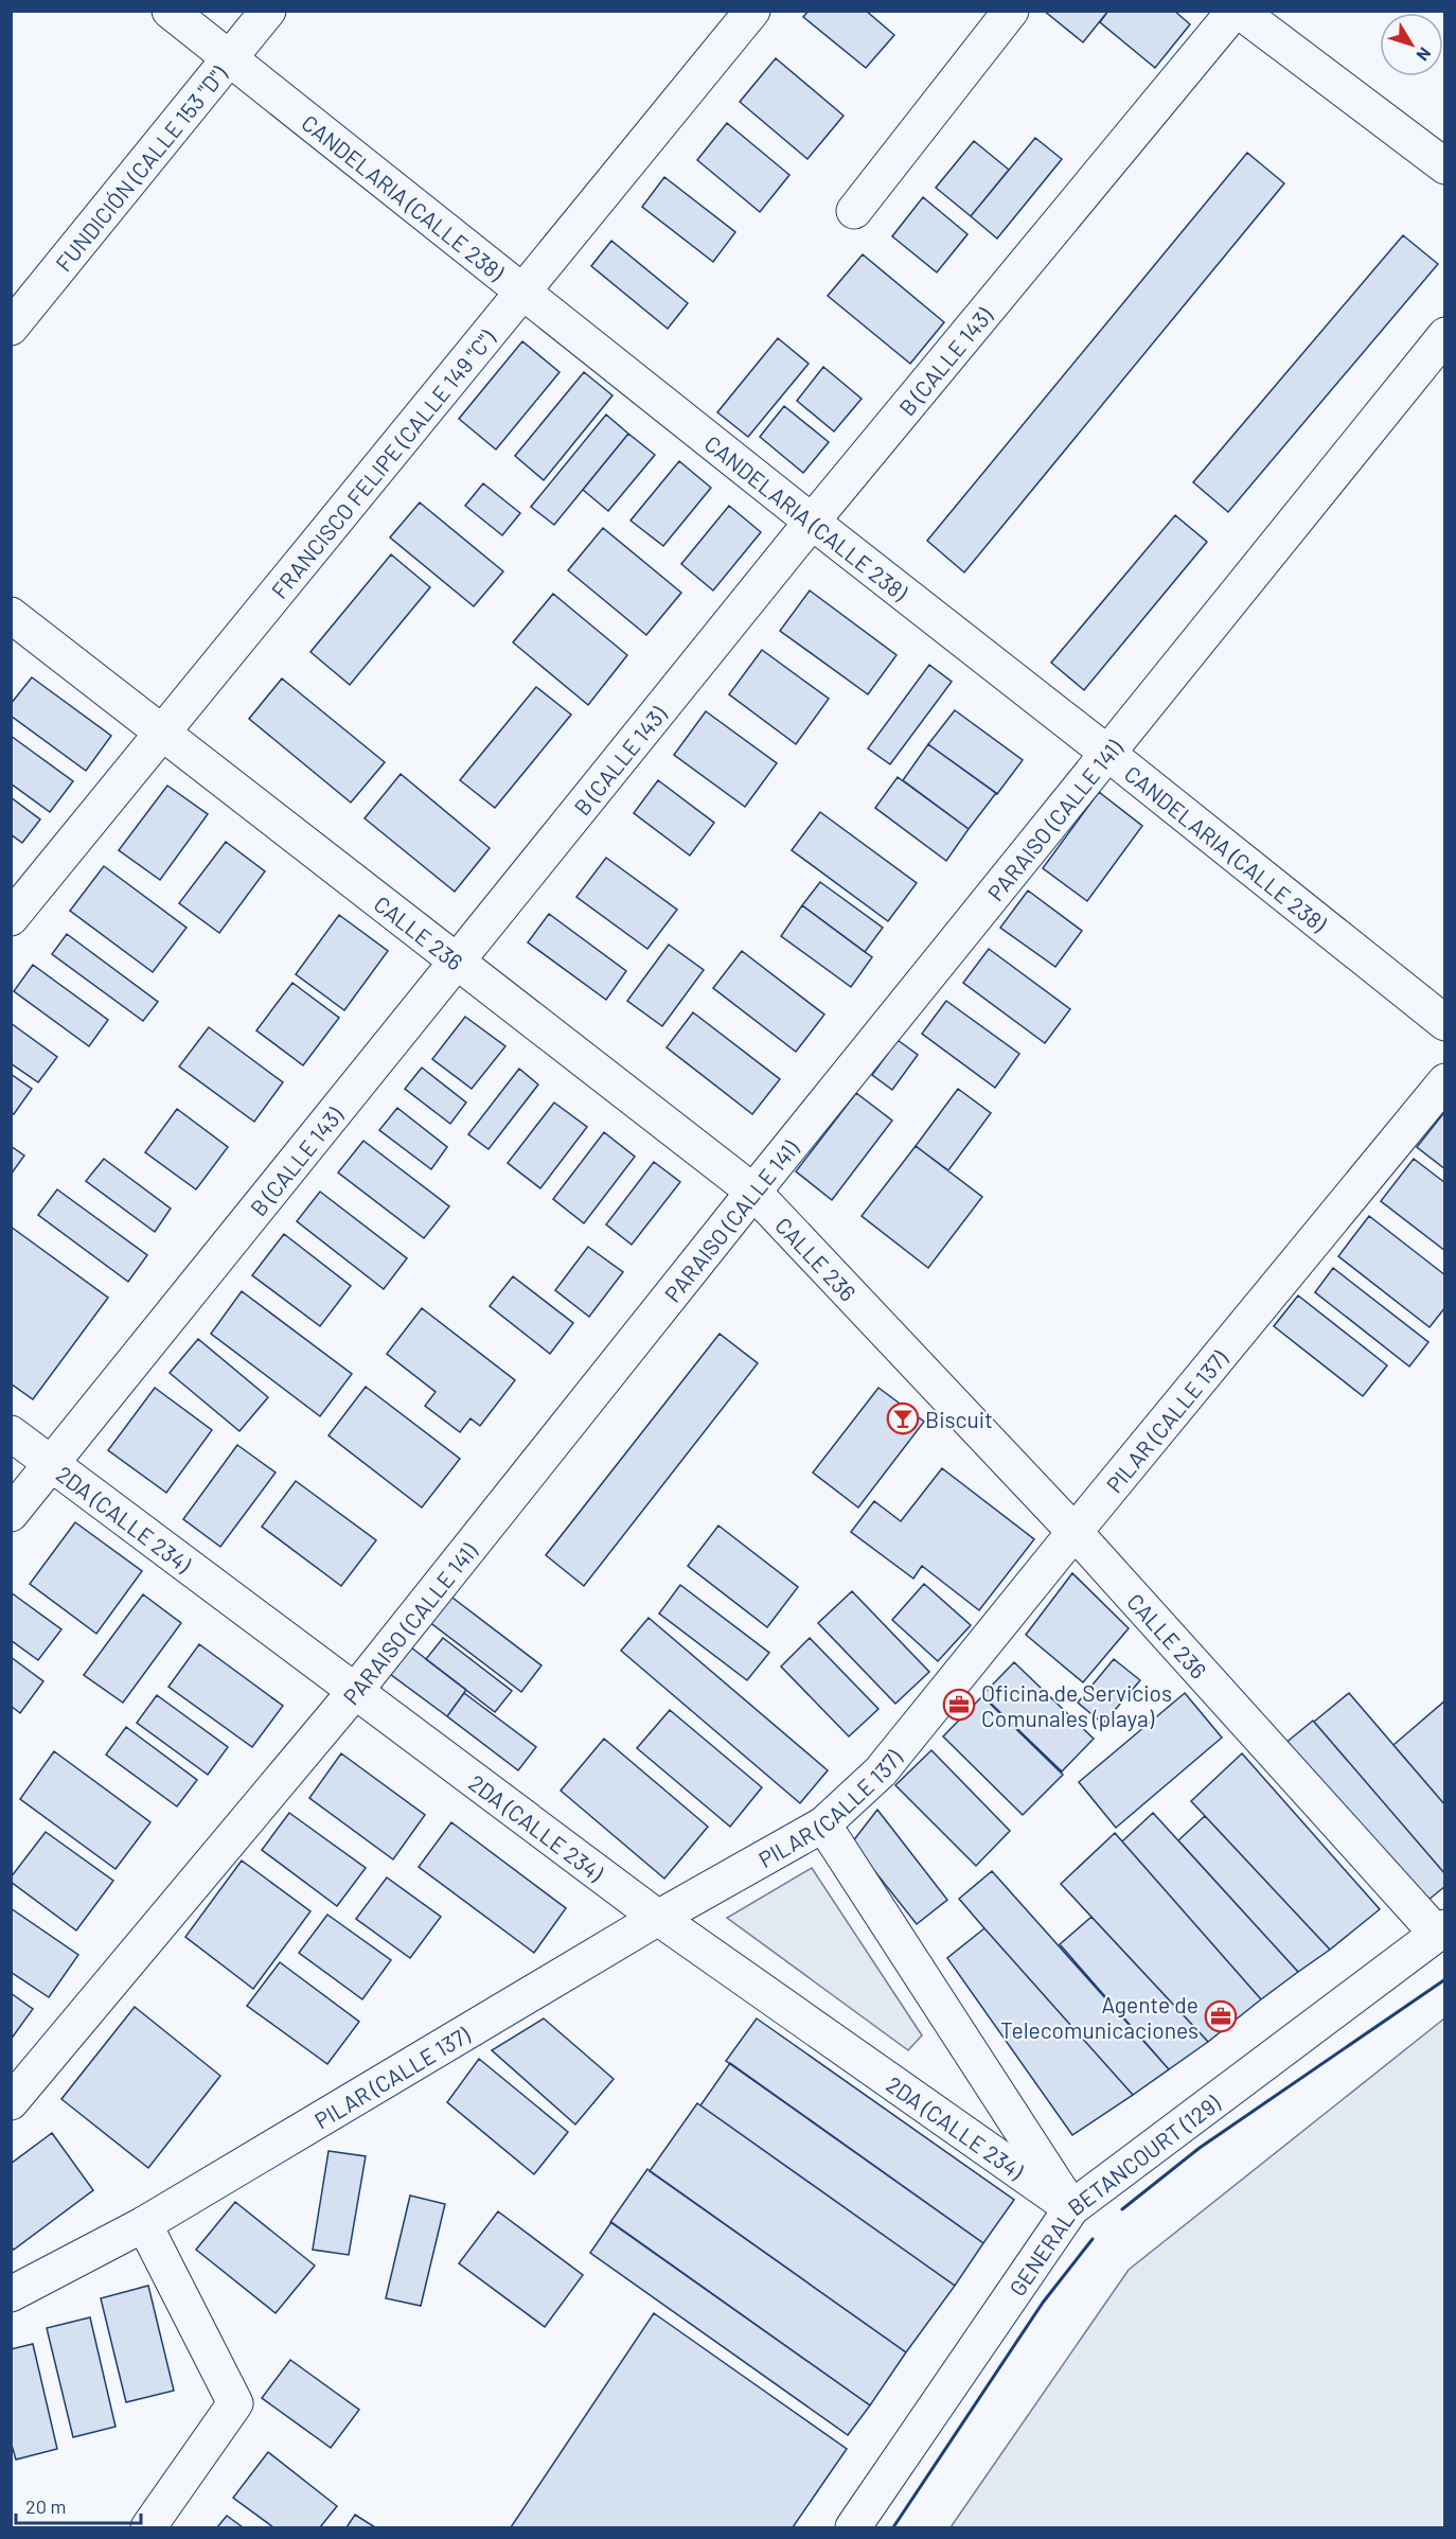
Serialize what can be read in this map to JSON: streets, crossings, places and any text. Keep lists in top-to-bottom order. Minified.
{"streets":{"street":["FUNDICIÓN (CALLE 153 \"D\")","CANDELARIA (CALLE 238)","B (CALLE 143)","FRANCISCO FELIPE (CALLE 149 \"C\")","PARAISO (CALLE 141)","CALLE 236","PILAR (CALLE 137)","2DA (CALLE 234)","GENERAL BETANCOURT (129)"]},"crossings":[["FUNDICIÓN (CALLE 153 \"D\")","CANDELARIA (CALLE 238)"],["CANDELARIA (CALLE 238)","B (CALLE 143)"],["CANDELARIA (CALLE 238)","FRANCISCO FELIPE (CALLE 149 \"C\")"],["CANDELARIA (CALLE 238)","PARAISO (CALLE 141)"],["B (CALLE 143)","CALLE 236"],["B (CALLE 143)","2DA (CALLE 234)"],["FRANCISCO FELIPE (CALLE 149 \"C\")","CALLE 236"],["PARAISO (CALLE 141)","CALLE 236"],["PARAISO (CALLE 141)","2DA (CALLE 234)"],["CALLE 236","PILAR (CALLE 137)"],["CALLE 236","GENERAL BETANCOURT (129)"],["PILAR (CALLE 137)","2DA (CALLE 234)"],["2DA (CALLE 234)","GENERAL BETANCOURT (129)"]],"places":{"bar":["Biscuit"],"office":["Oficina de Servicios Comunales (playa)","Agente de Telecomunicaciones"]},"scale_bar":"20 m","north":"bottom right"}
